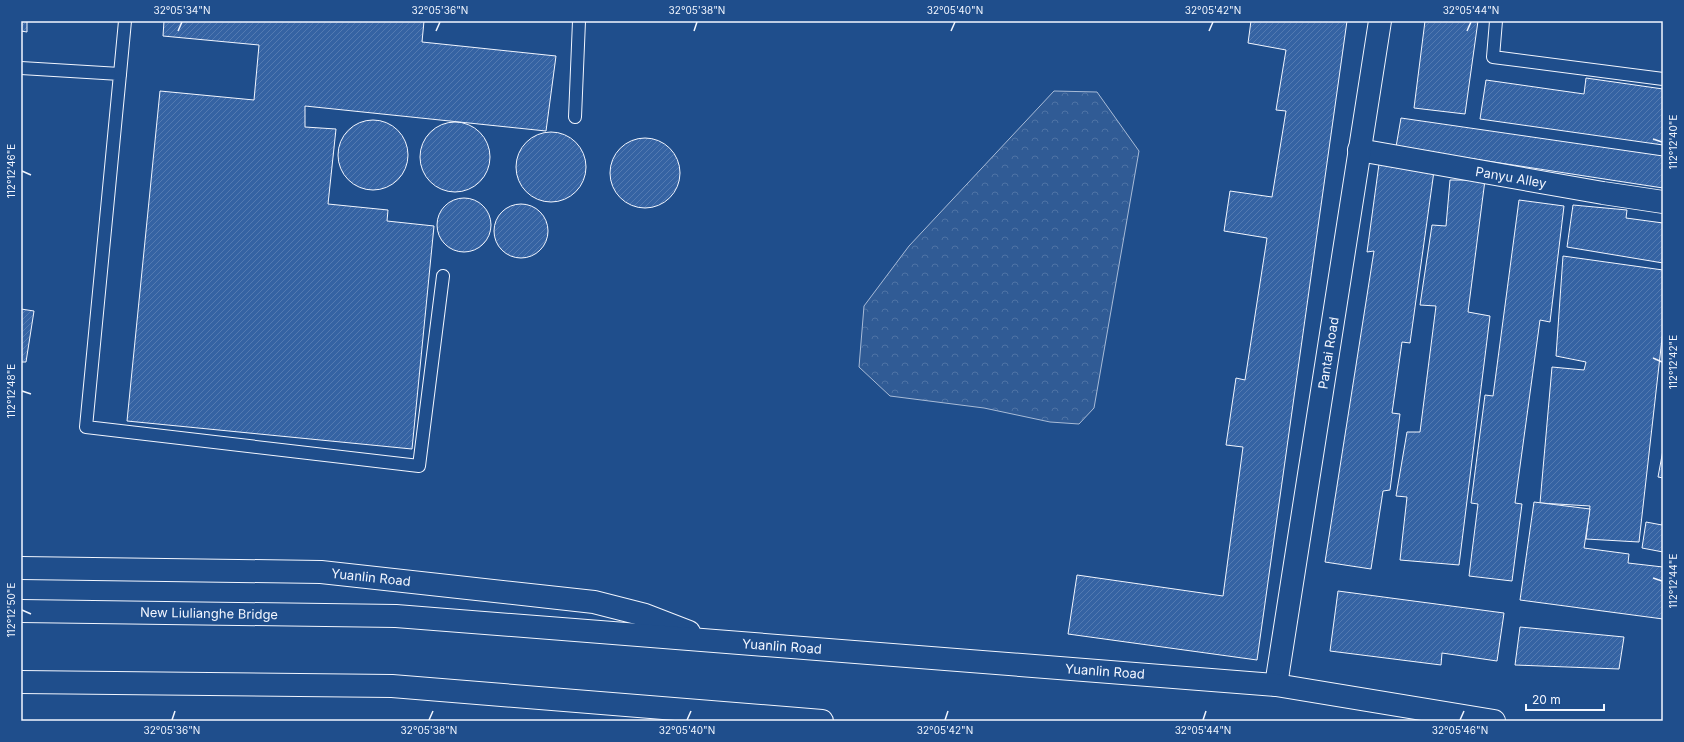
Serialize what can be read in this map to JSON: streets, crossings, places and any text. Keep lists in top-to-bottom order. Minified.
{"streets":{"main road":["Panyu Alley","Pantai Road","Yuanlin Road","New Liulianghe Bridge"]},"crossings":[["Panyu Alley","Pantai Road"],["Pantai Road","Yuanlin Road"],["Yuanlin Road","New Liulianghe Bridge"]],"scale_bar":"20 m","coordinates":["32°05'34\"N","32°05'36\"N","32°05'38\"N","32°05'40\"N","32°05'42\"N","32°05'44\"N","112°12'40\"E","112°12'46\"E","112°12'42\"E","112°12'48\"E","112°12'44\"E","112°12'50\"E","32°05'46\"N"]}
